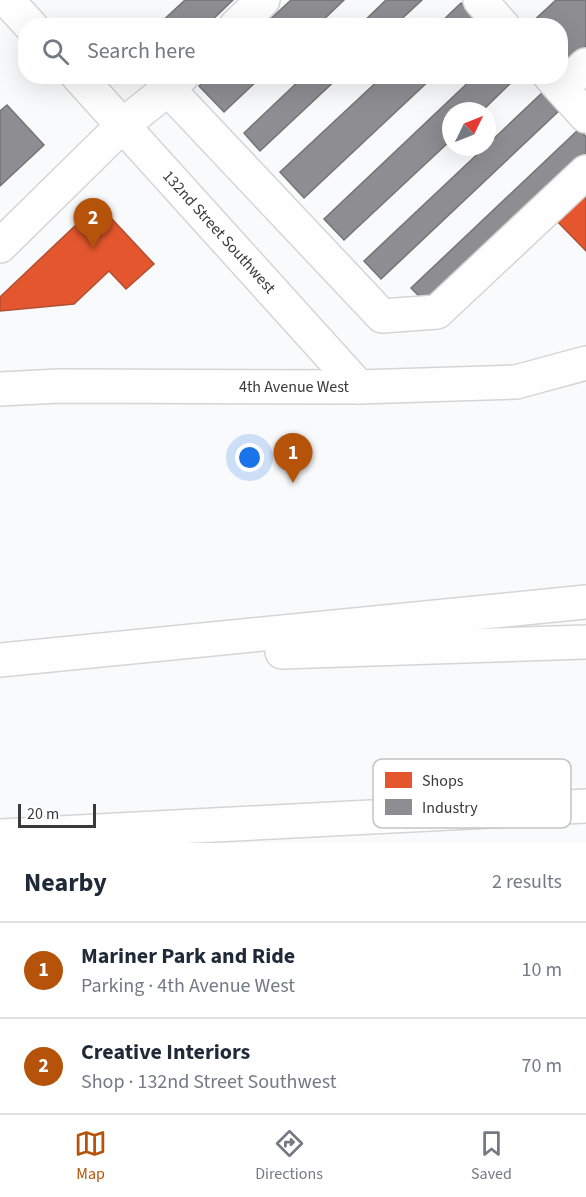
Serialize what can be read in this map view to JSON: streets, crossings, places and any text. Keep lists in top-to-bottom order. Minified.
{"streets":{"main road":["132nd Street Southwest","4th Avenue West"]},"crossings":[["132nd Street Southwest","4th Avenue West"]],"legend":["Shops","Industry"],"scale_bar":"20 m","north":"top right","page":{"search":"Search here","pins":["2","1"],"scale":"20 m","heading":["Nearby","2 results"],"list":[{"mark":"1","name":"Mariner Park and Ride","note":"Parking · 4th Avenue West","value":"10 m"},{"mark":"2","name":"Creative Interiors","note":"Shop · 132nd Street Southwest","value":"70 m"}],"nav":["Map","Directions","Saved"]}}
